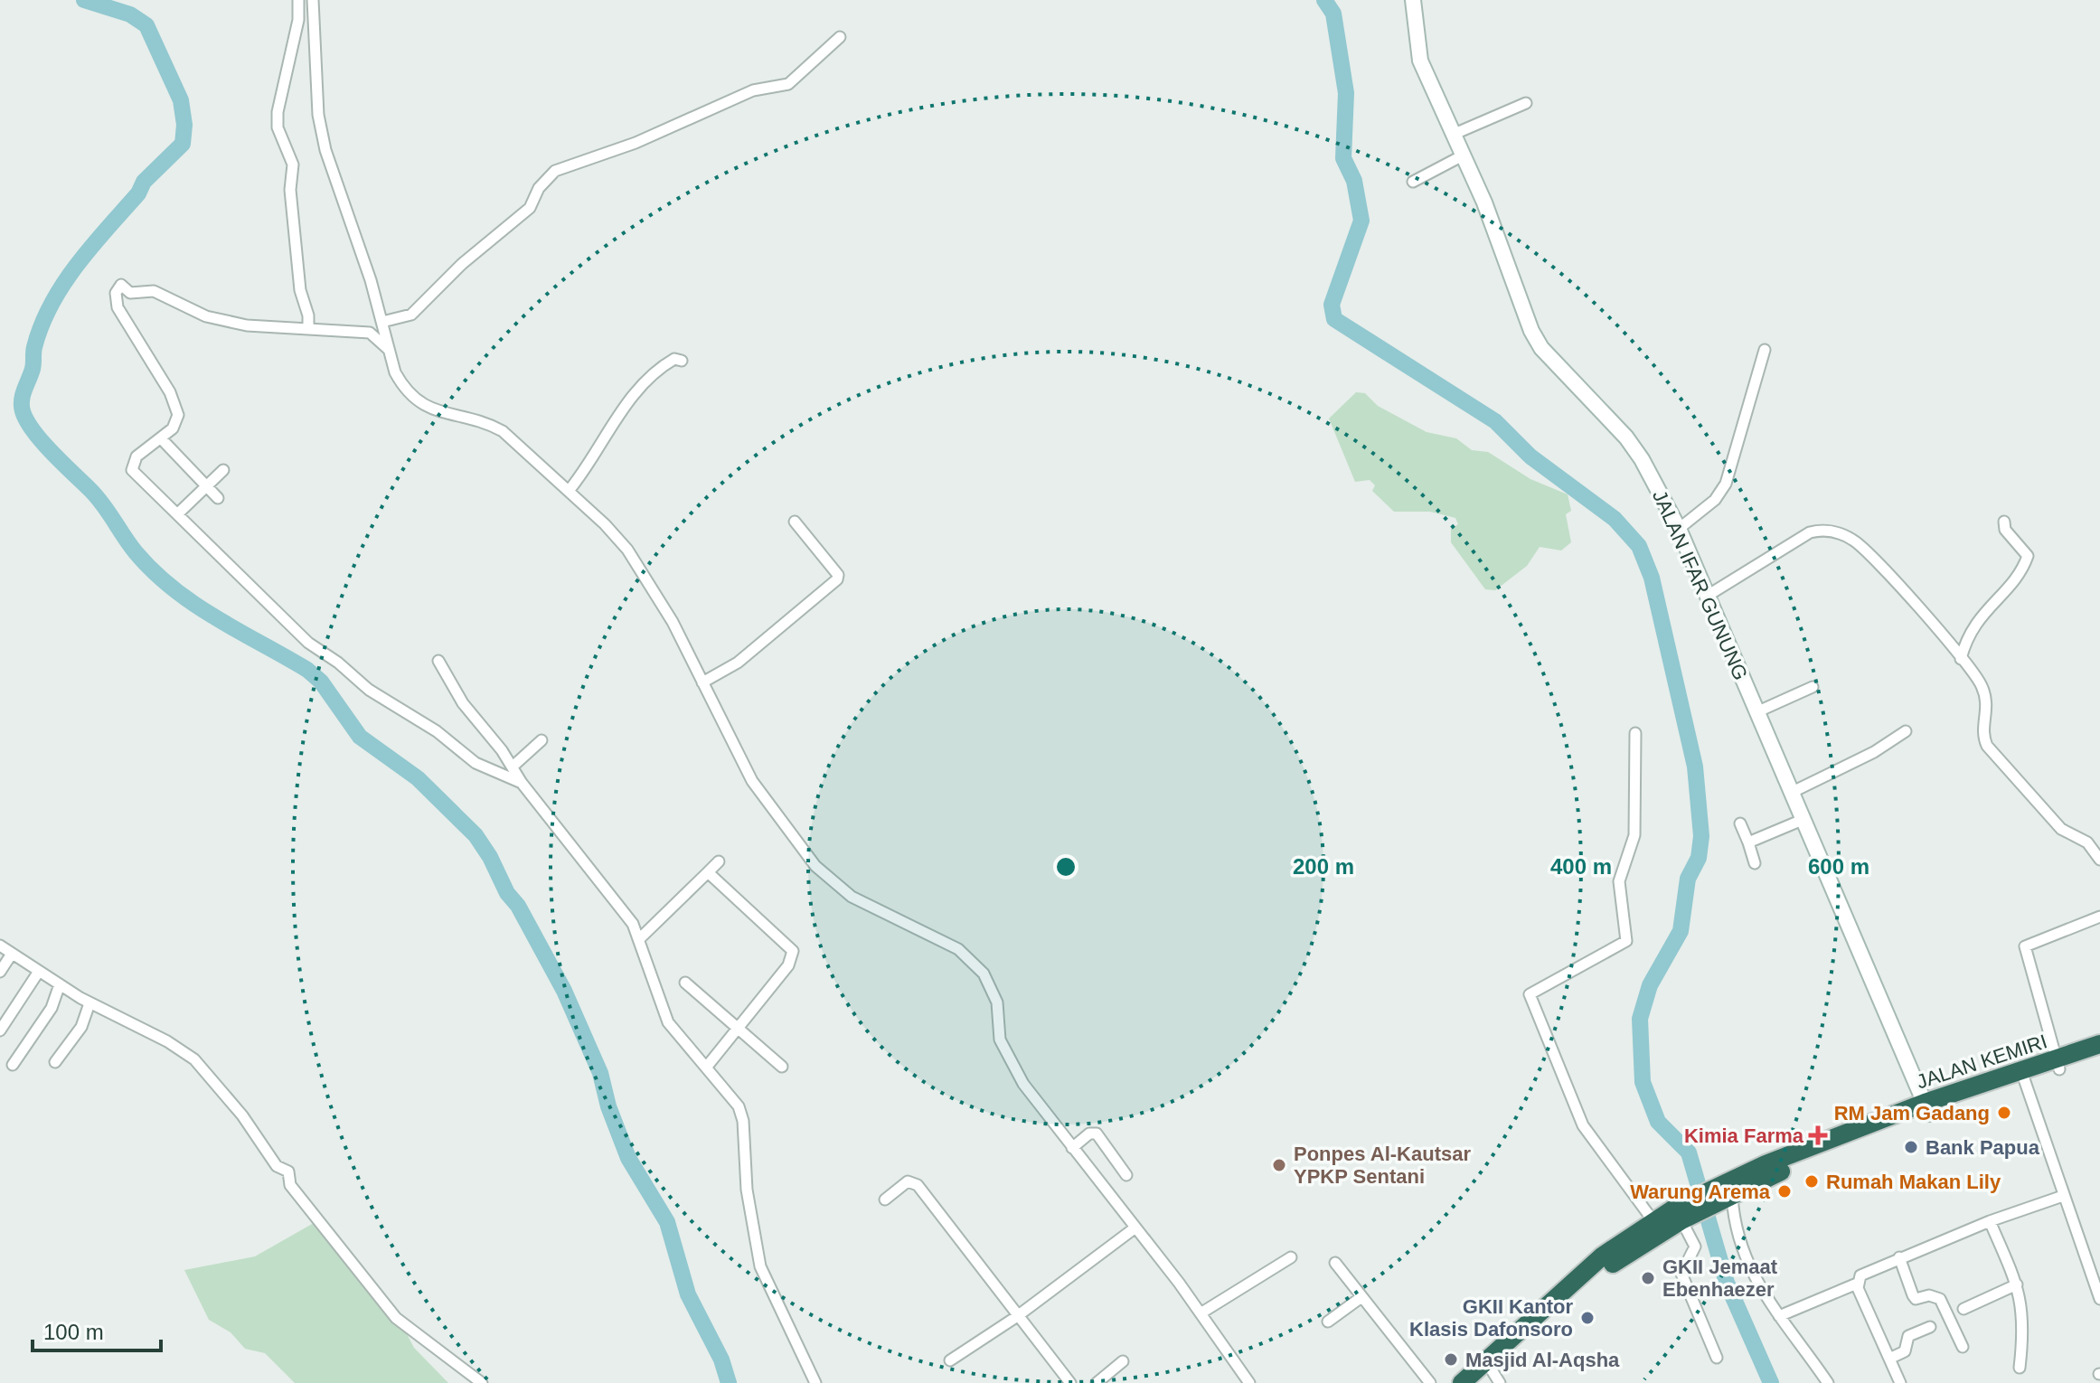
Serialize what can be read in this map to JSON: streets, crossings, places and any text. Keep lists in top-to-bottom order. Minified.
{"streets":{"highway":["JALAN KEMIRI"],"street":["JALAN IFAR GUNUNG"]},"crossings":[["JALAN IFAR GUNUNG","JALAN KEMIRI"]],"places":{"other":["RM Jam Gadang","Bank Papua","Ponpes Al-Kautsar YPKP Sentani","Rumah Makan Lily","Warung Arema","GKII Jemaat Ebenhaezer","GKII Kantor Klasis Dafonsoro","Masjid Al-Aqsha"],"health":["Kimia Farma"]},"scale_bar":"100 m","rings":["200 m","400 m","600 m"]}
